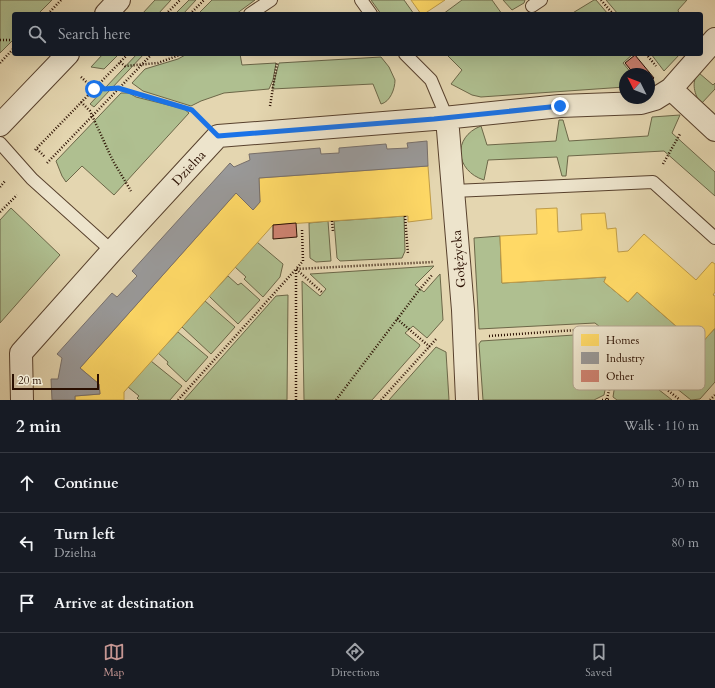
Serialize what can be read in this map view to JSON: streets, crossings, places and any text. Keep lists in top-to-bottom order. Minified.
{"streets":{"street":["Dzielna","Gołężycka"]},"legend":["Homes","Industry","Other"],"scale_bar":"20 m","north":"top left","page":{"search":"Search here","scale":"20 m","heading":["2 min","Walk · 110 m"],"list":[["Continue","30 m"],["Turn left","Dzielna","80 m"],"Arrive at destination"],"nav":["Map","Directions","Saved"]}}
